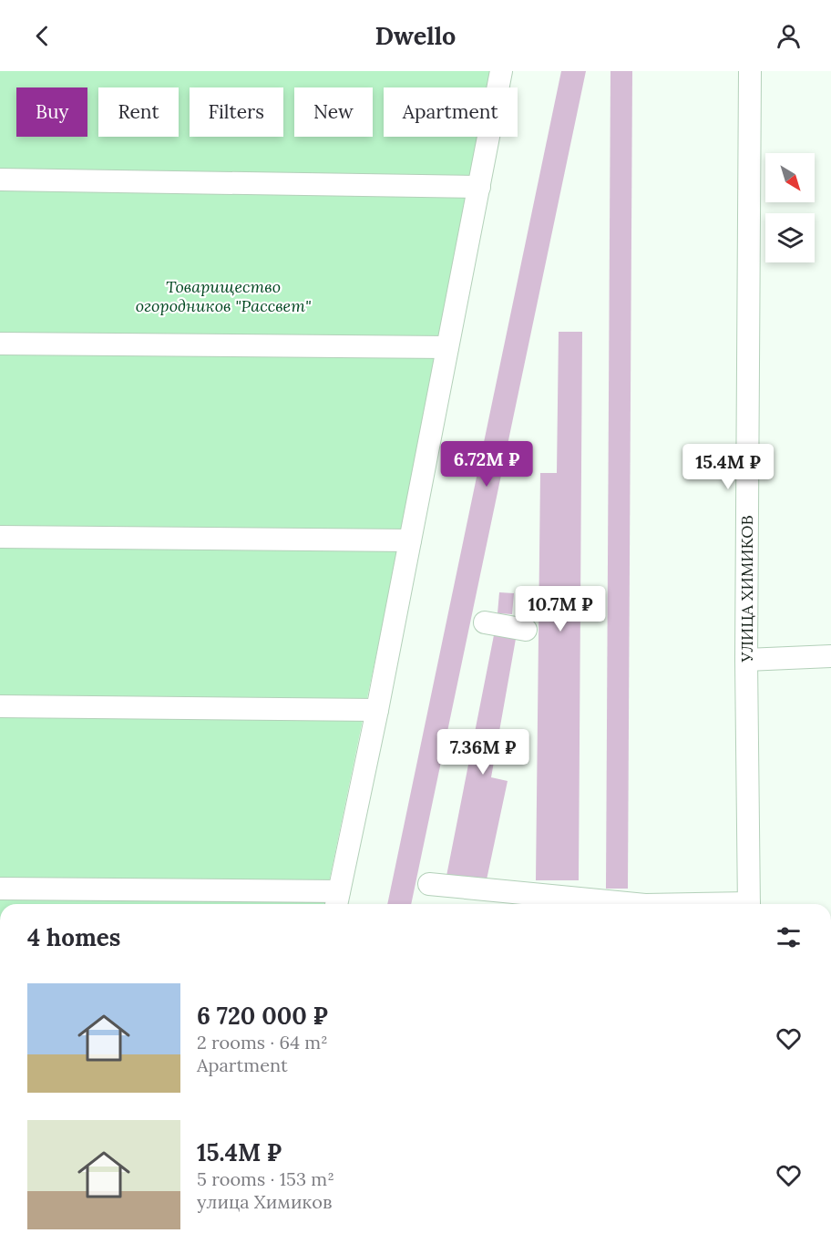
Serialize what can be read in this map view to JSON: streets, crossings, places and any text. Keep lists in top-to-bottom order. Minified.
{"streets":{"street":["УЛИЦА ХИМИКОВ"]},"parks":["Товарищество огородников \"Рассвет\""],"north":"bottom right","page":{"header":"Dwello","chip":["Buy","Rent","Filters","New","Apartment"],"price":["6.72M ₽","15.4M ₽","10.7M ₽","7.36M ₽"],"heading":"4 homes","list":[{"name":"6 720 000 ₽","note":"2 rooms · 64 m² · Apartment"},{"name":"15.4M ₽","note":"5 rooms · 153 m² · улица Химиков"}]}}
